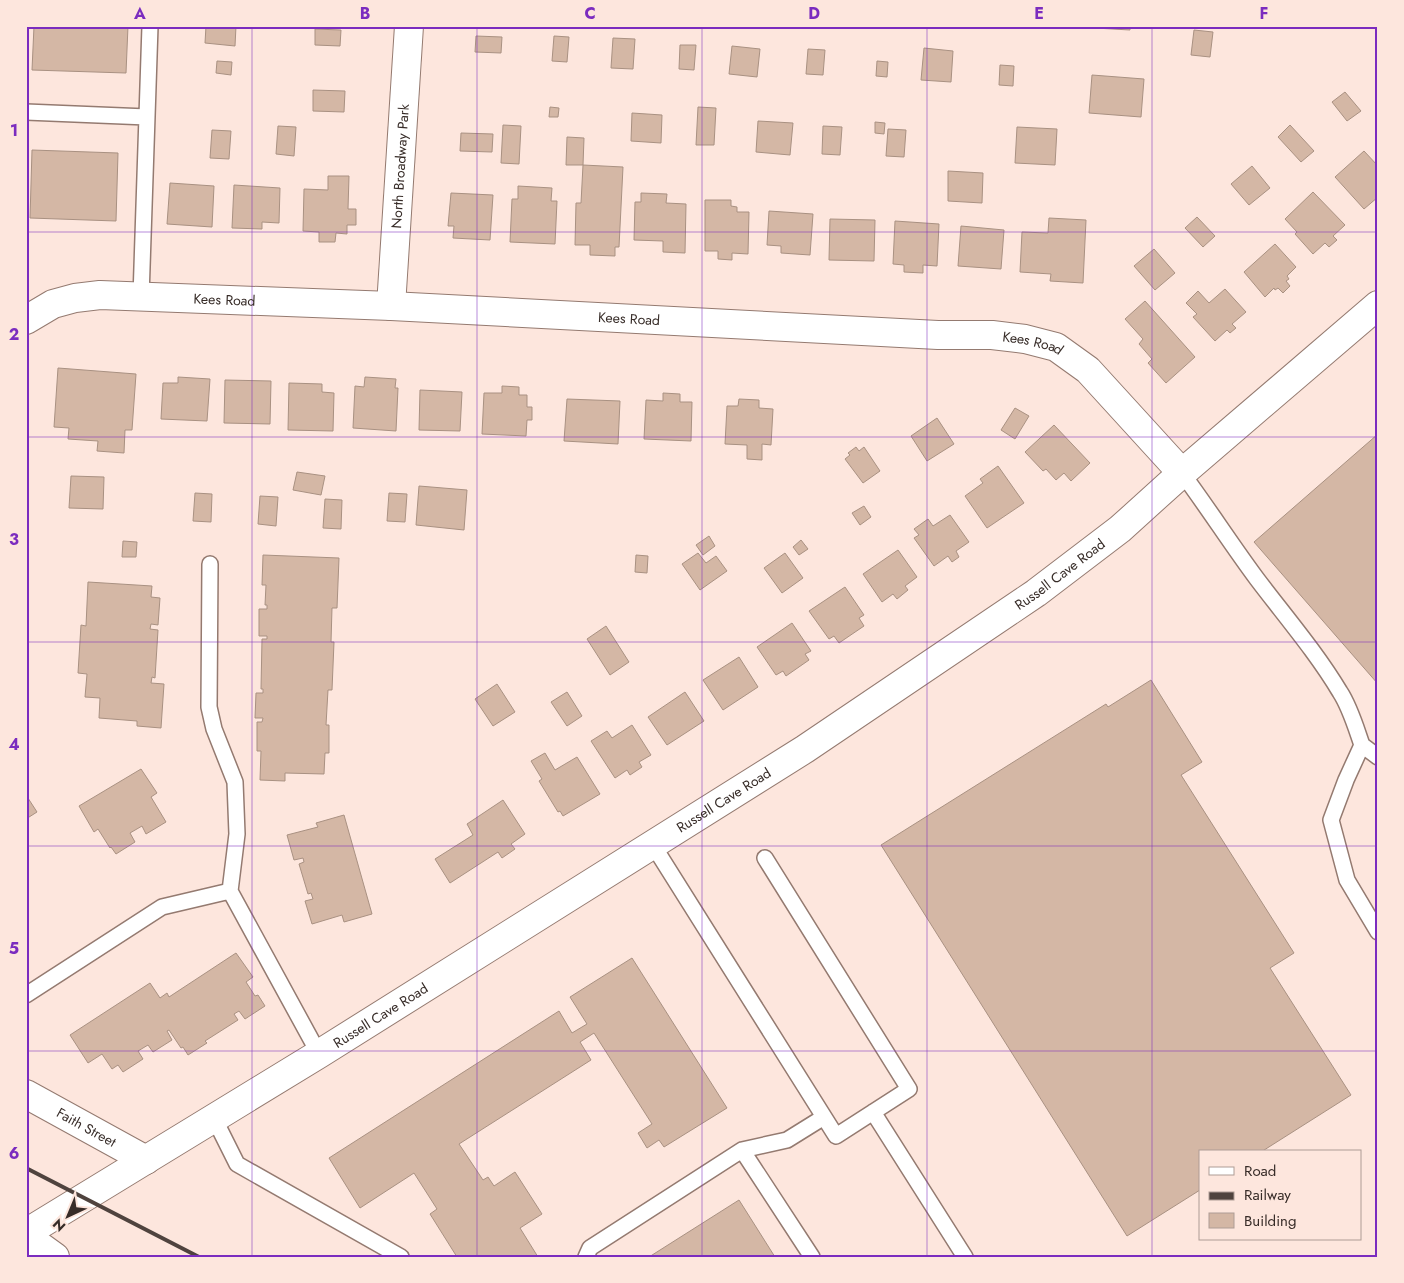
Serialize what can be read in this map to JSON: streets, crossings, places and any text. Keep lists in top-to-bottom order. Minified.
{"streets":{"street":["North Broadway Park","Kees Road","Russell Cave Road","Faith Street"]},"crossings":[["North Broadway Park","Kees Road"],["Kees Road","Russell Cave Road"],["Russell Cave Road","Faith Street"]],"legend":["Road","Railway","Building"],"north":"bottom left","grid":{"columns":["A","B","C","D","E","F"],"rows":["1","2","3","4","5","6"]}}
